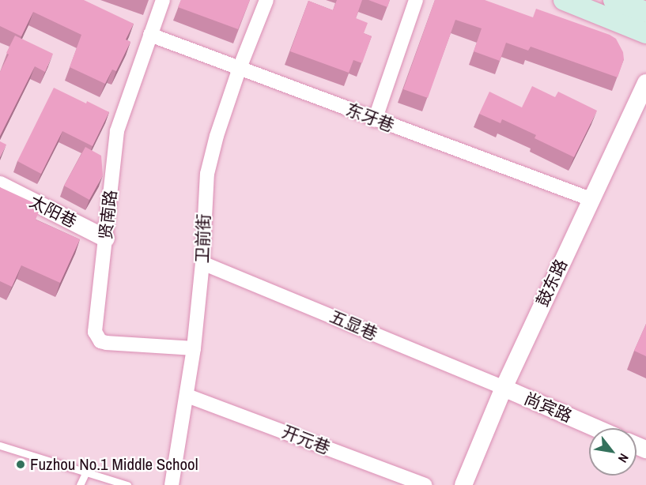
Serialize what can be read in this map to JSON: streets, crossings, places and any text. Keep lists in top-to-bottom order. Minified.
{"streets":{"street":["东牙巷","太阳巷","贤南路","卫前街","鼓东路","五显巷","尚宾路","开元巷"]},"crossings":[["东牙巷","贤南路"],["东牙巷","卫前街"],["东牙巷","鼓东路"],["太阳巷","贤南路"],["贤南路","卫前街"],["卫前街","五显巷"],["卫前街","开元巷"],["鼓东路","五显巷"],["鼓东路","尚宾路"],["五显巷","尚宾路"]],"places":["Fuzhou No.1 Middle School"],"north":"bottom right"}
